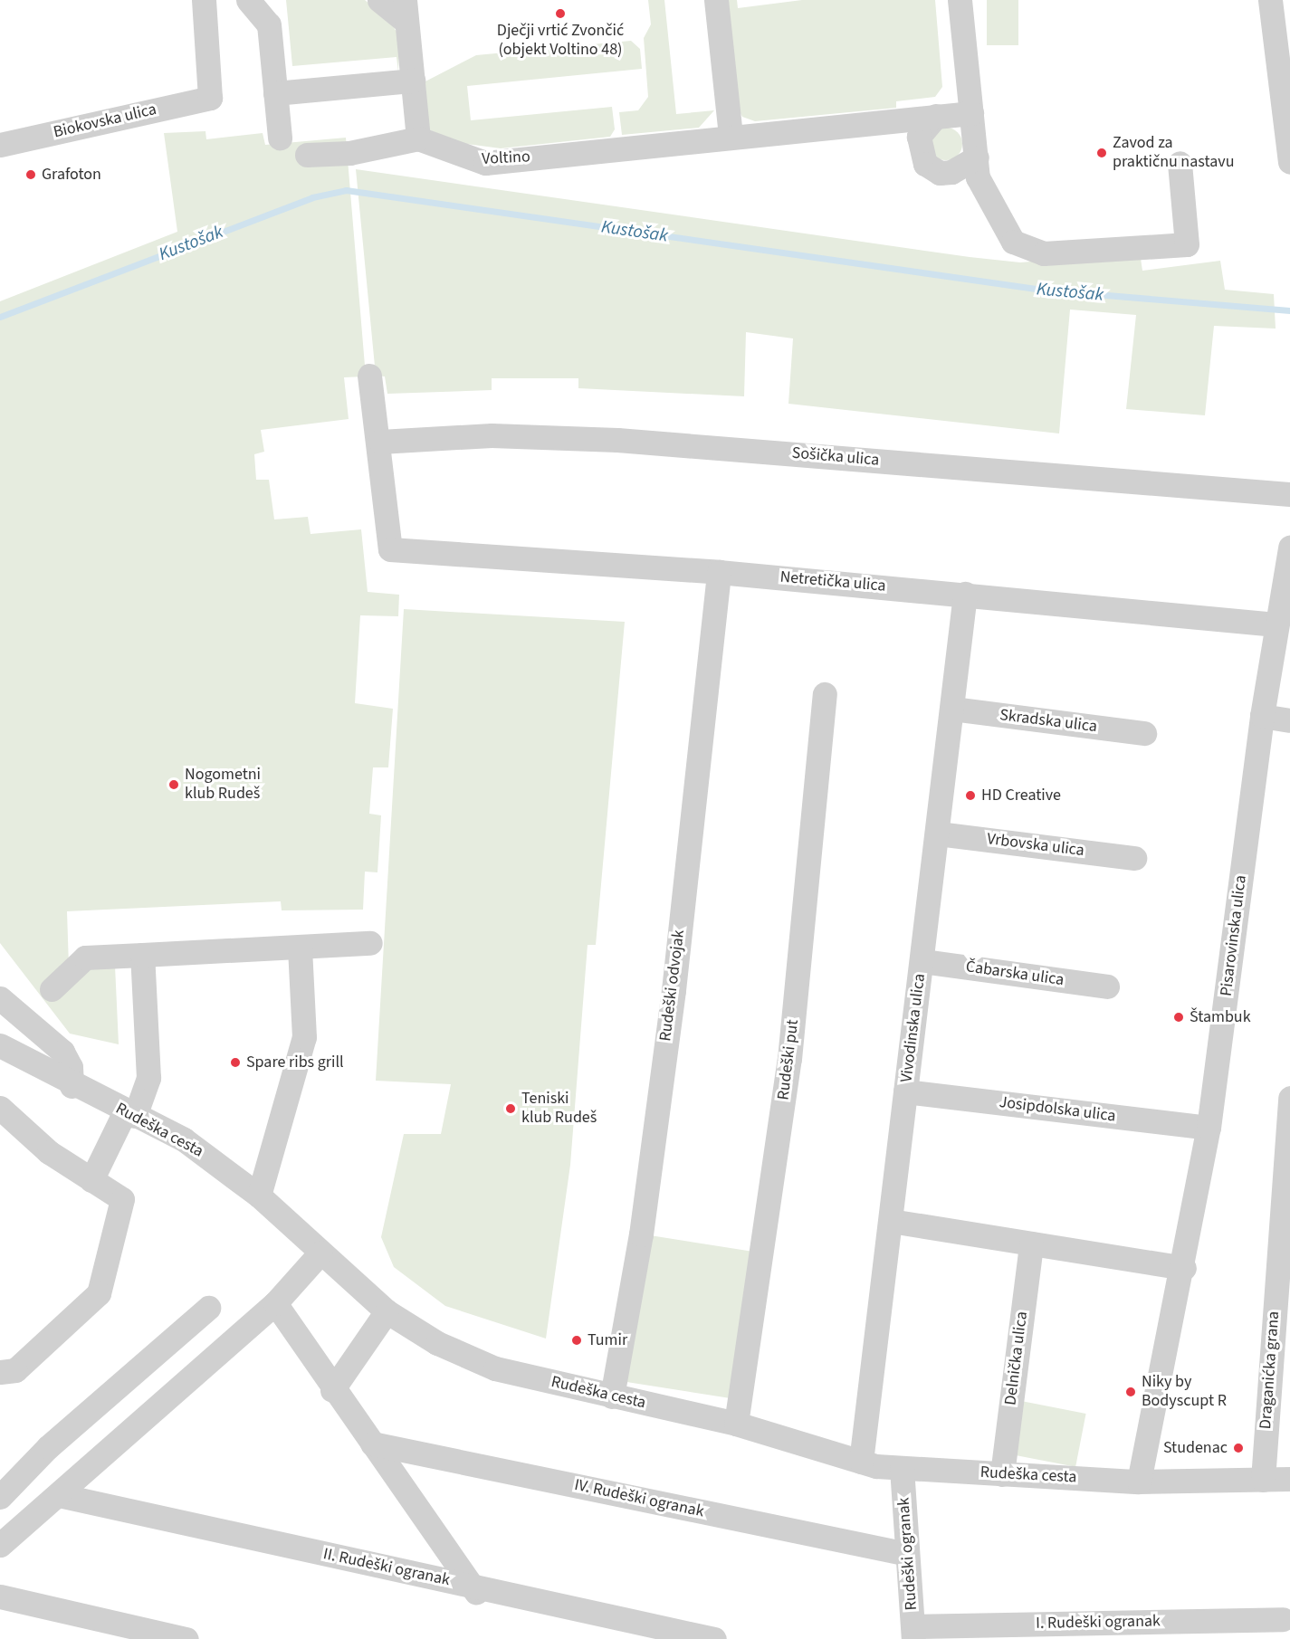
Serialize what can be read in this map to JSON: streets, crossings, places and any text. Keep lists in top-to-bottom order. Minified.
{"streets":{"street":["Biokovska ulica","Voltino","Sošička ulica","Netretička ulica","Skradska ulica","Vrbovska ulica","Pisarovinska ulica","Čabarska ulica","Rudeški odvojak","Vivodinska ulica","Rudeški put","Josipdolska ulica","Rudeška cesta","Delnička ulica","Draganićka grana","IV. Rudeški ogranak","Rudeški ogranak","II. Rudeški ogranak","I. Rudeški ogranak"]},"crossings":[["Sošička ulica","Netretička ulica"],["Netretička ulica","Pisarovinska ulica"],["Netretička ulica","Rudeški odvojak"],["Netretička ulica","Vivodinska ulica"],["Skradska ulica","Vivodinska ulica"],["Vrbovska ulica","Vivodinska ulica"],["Pisarovinska ulica","Josipdolska ulica"],["Pisarovinska ulica","Rudeška cesta"],["Čabarska ulica","Vivodinska ulica"],["Rudeški odvojak","Rudeška cesta"],["Vivodinska ulica","Josipdolska ulica"],["Vivodinska ulica","Rudeška cesta"],["Rudeški put","Rudeška cesta"],["Rudeška cesta","Delnička ulica"],["Rudeška cesta","Draganićka grana"],["Rudeška cesta","Rudeški ogranak"],["IV. Rudeški ogranak","Rudeški ogranak"],["Rudeški ogranak","I. Rudeški ogranak"]],"water":["Kustošak"],"places":["Dječji vrtić Zvončić (objekt Voltino 48)","Zavod za praktičnu nastavu","Grafoton","Nogometni klub Rudeš","HD Creative","Štambuk","Spare ribs grill","Teniski klub Rudeš","Tumir","Niky by Bodyscupt R","Studenac"]}
